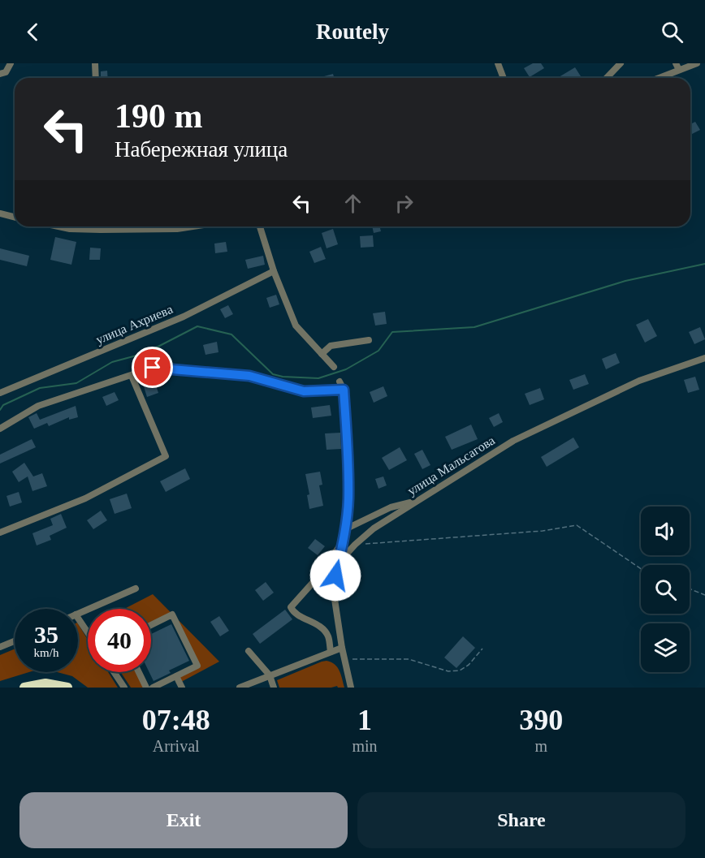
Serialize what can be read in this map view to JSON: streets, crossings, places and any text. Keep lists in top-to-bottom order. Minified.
{"streets":{"street":["улица Ахриева","улица Мальсагова"]},"page":{"header":"Routely","turn":["190 m","Набережная улица"],"speed":"35 km/h","limit":"40","eta":["07:48","Arrival","1","min","390","m"],"buttons":["Exit","Share"]}}
